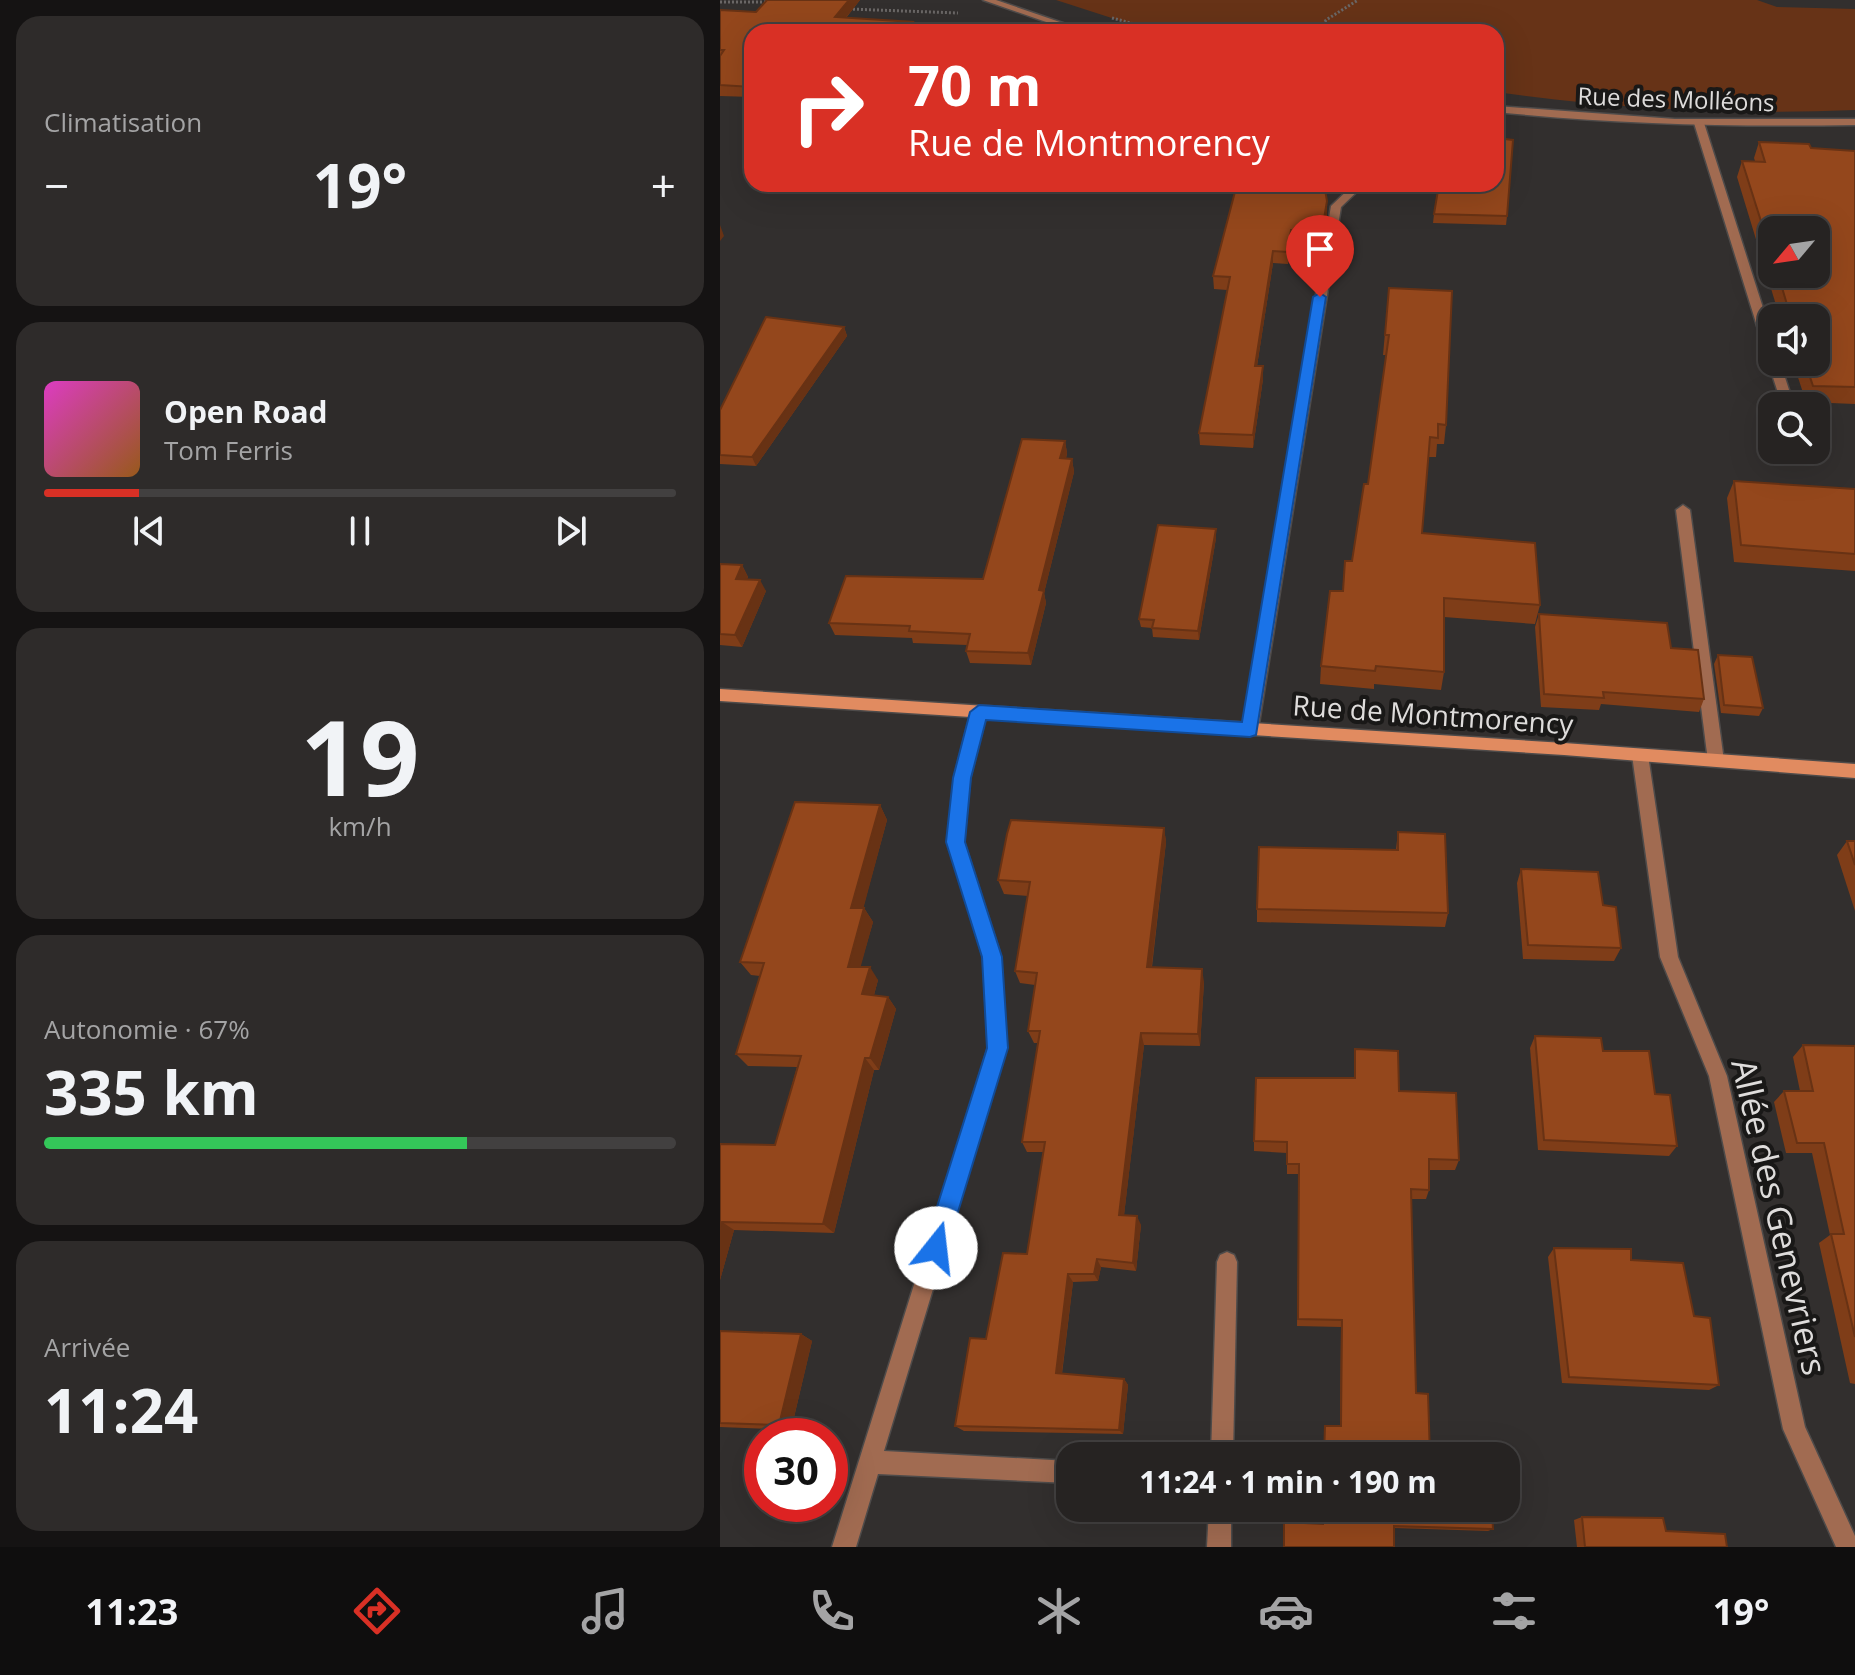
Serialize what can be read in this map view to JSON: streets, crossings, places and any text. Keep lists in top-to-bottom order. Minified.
{"streets":{"street":["Rue des Molléons","Rue de Montmorency","Allée des Genevriers"]},"crossings":[["Rue de Montmorency","Allée des Genevriers"]],"north":"bottom left","page":{"tile":["Climatisation",["19","km/h"],["Autonomie · 67%","335 km"],["Arrivée","11:24"]],"turn":["70 m","Rue de Montmorency"],"heat":["−","19°","+"],"song":["Open Road","Tom Ferris"],"limit":"30","trip":"11:24 · 1 min · 190 m","tabs":["11:23","19°"]}}
